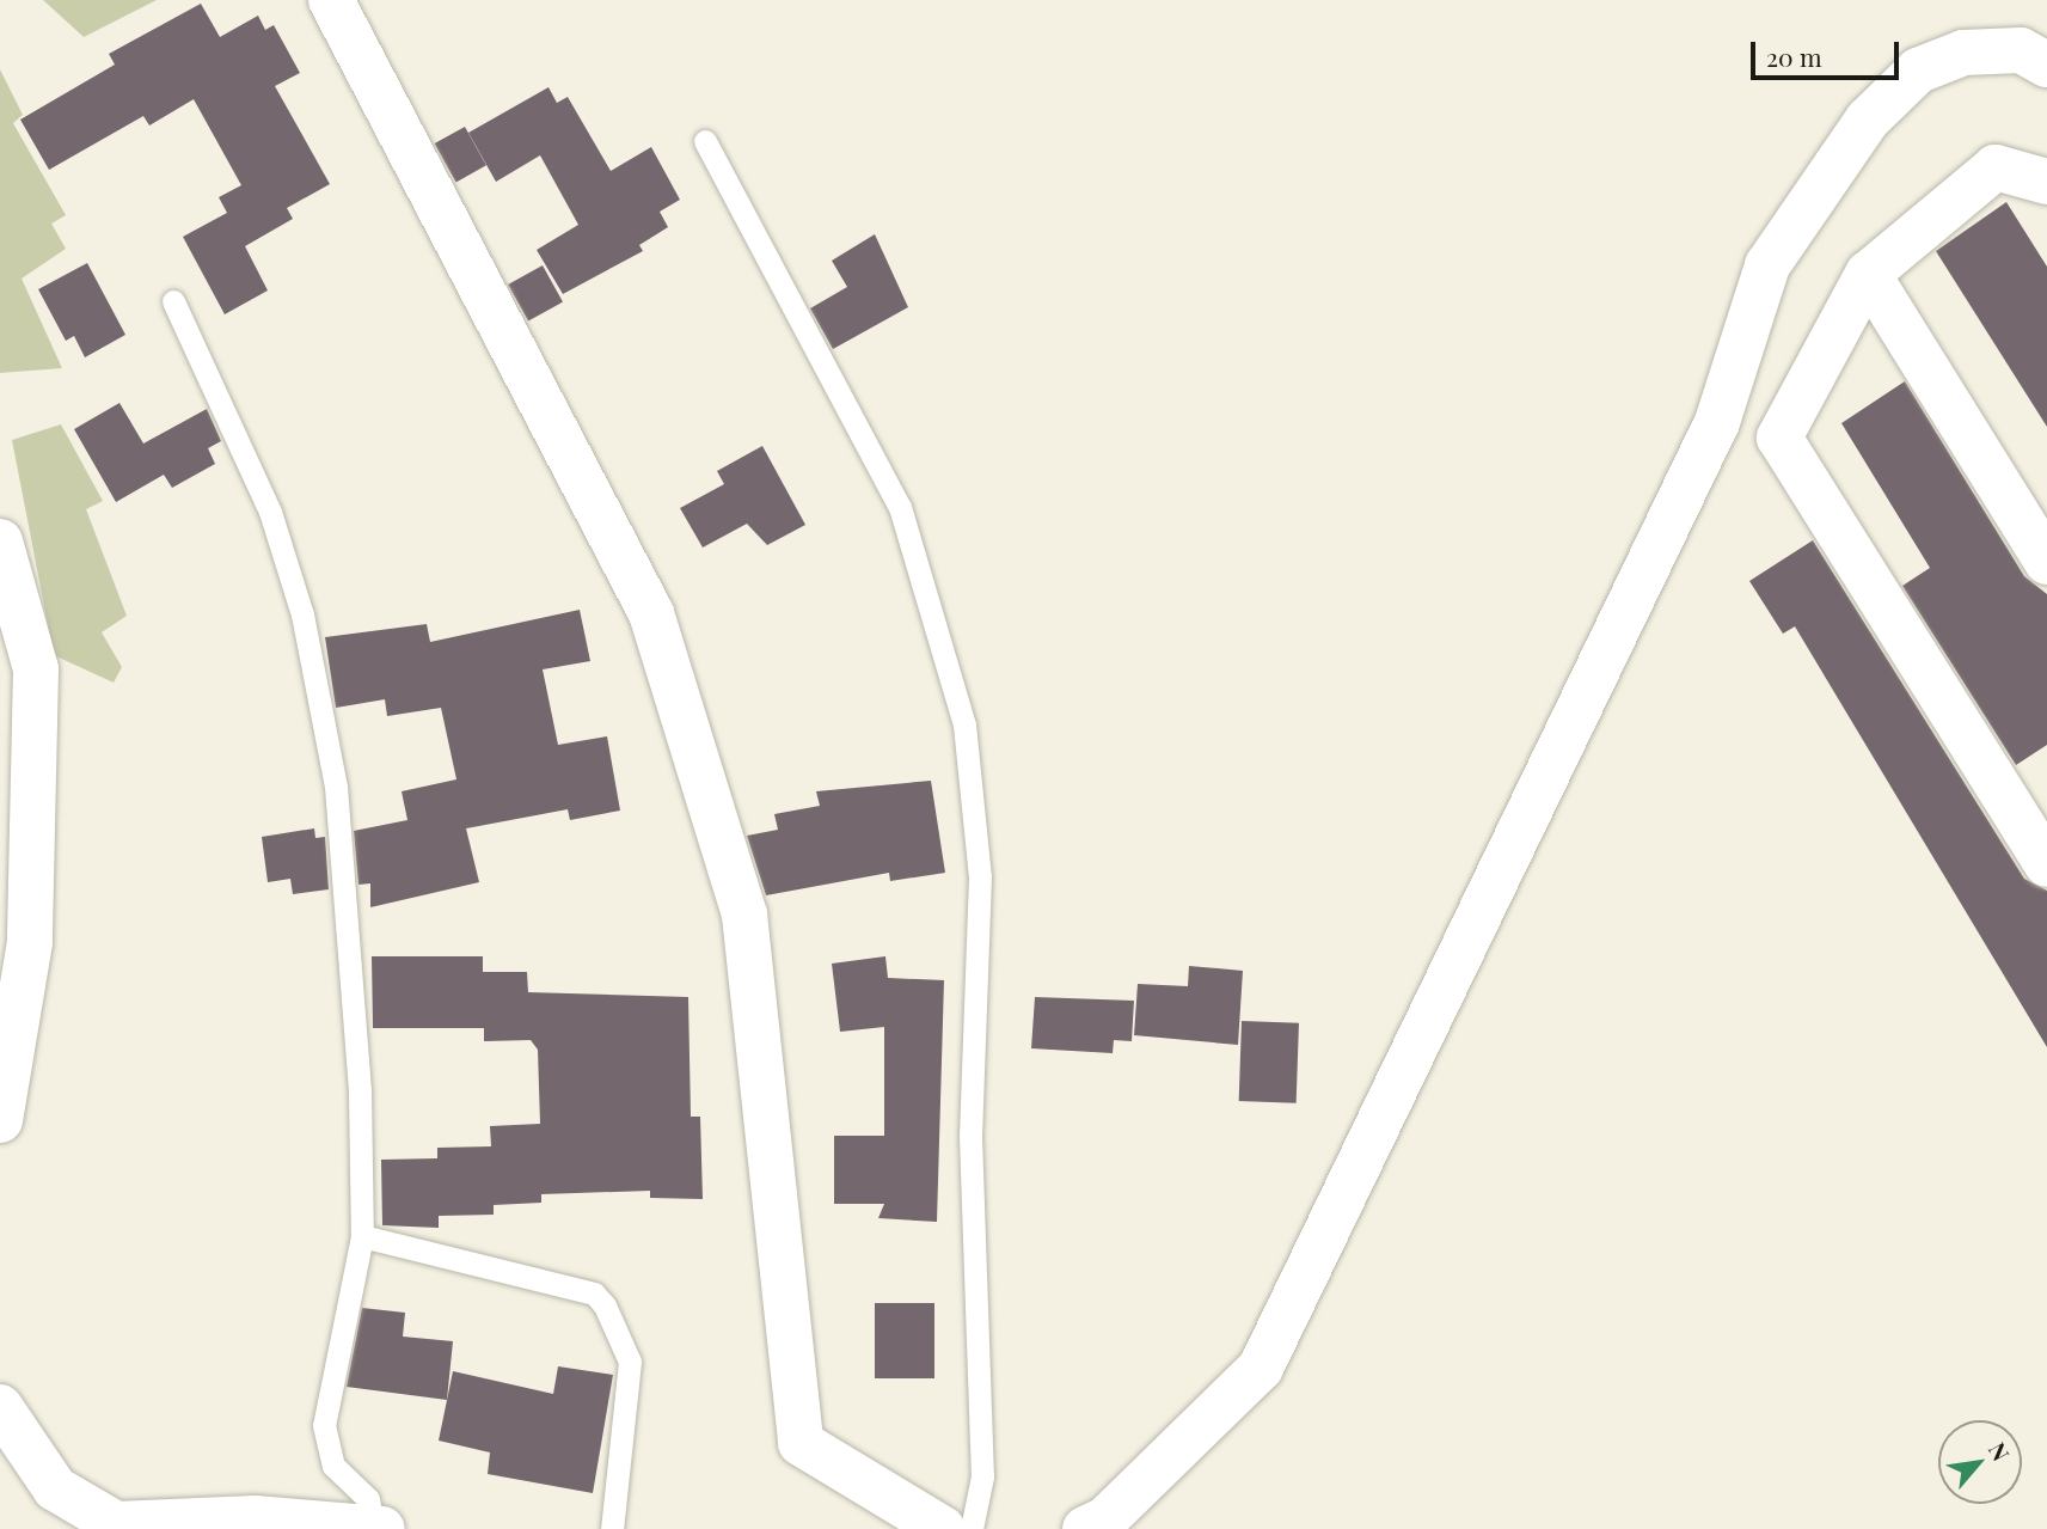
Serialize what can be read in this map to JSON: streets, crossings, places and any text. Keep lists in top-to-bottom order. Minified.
{"scale_bar":"20 m","north":"top right"}
